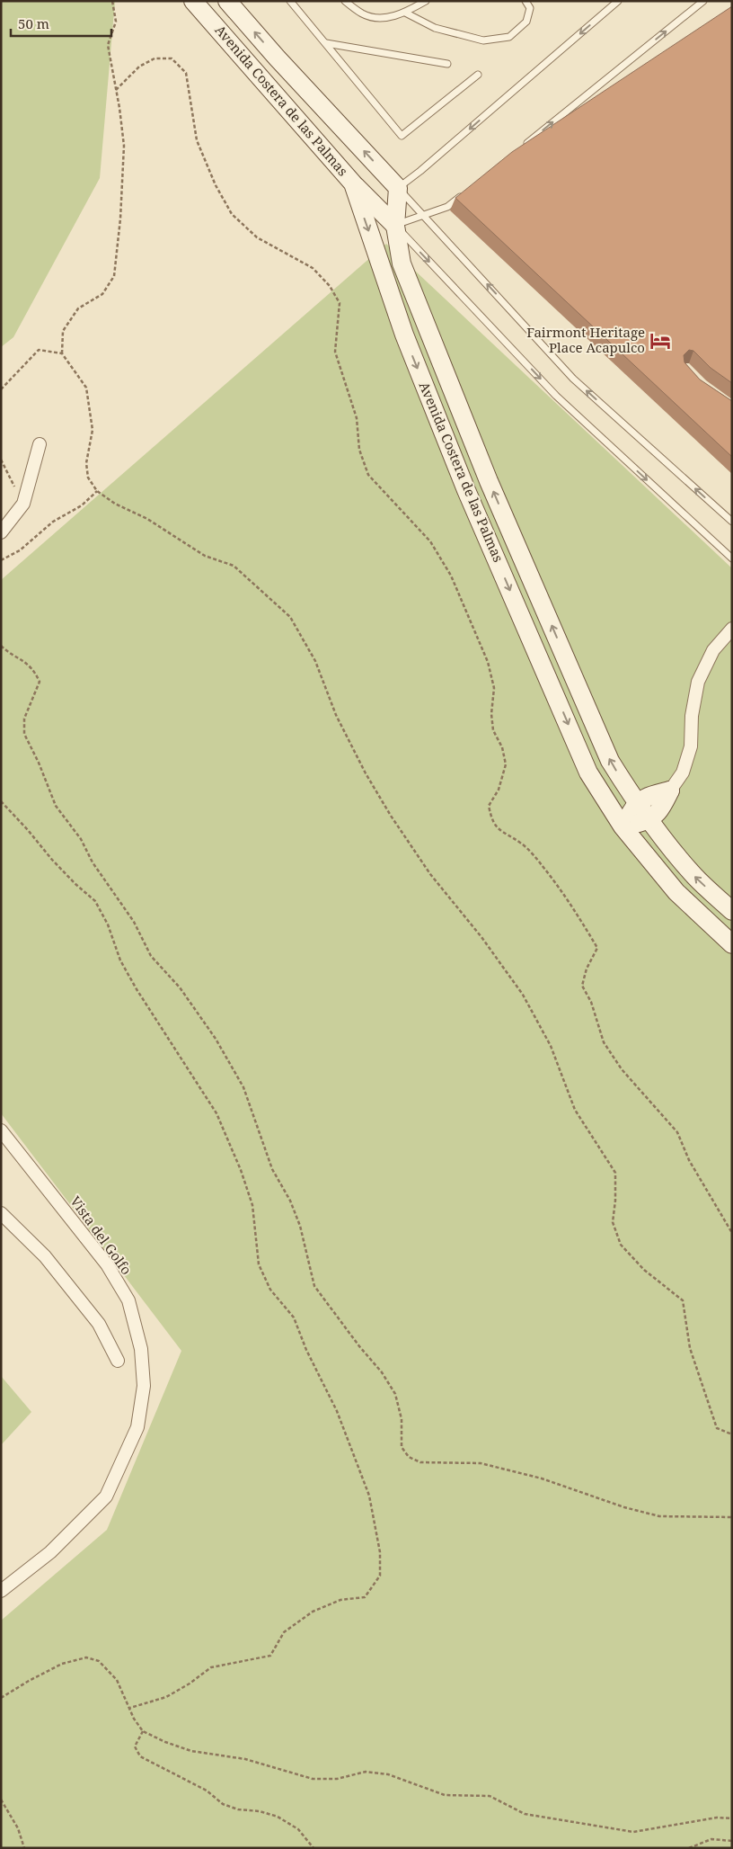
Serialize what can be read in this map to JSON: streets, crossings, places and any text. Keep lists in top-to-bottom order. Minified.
{"streets":{"main road":["Avenida Costera de las Palmas"],"street":["Vista del Golfo"]},"places":{"hotel":["Fairmont Heritage Place Acapulco"]},"scale_bar":"50 m"}
